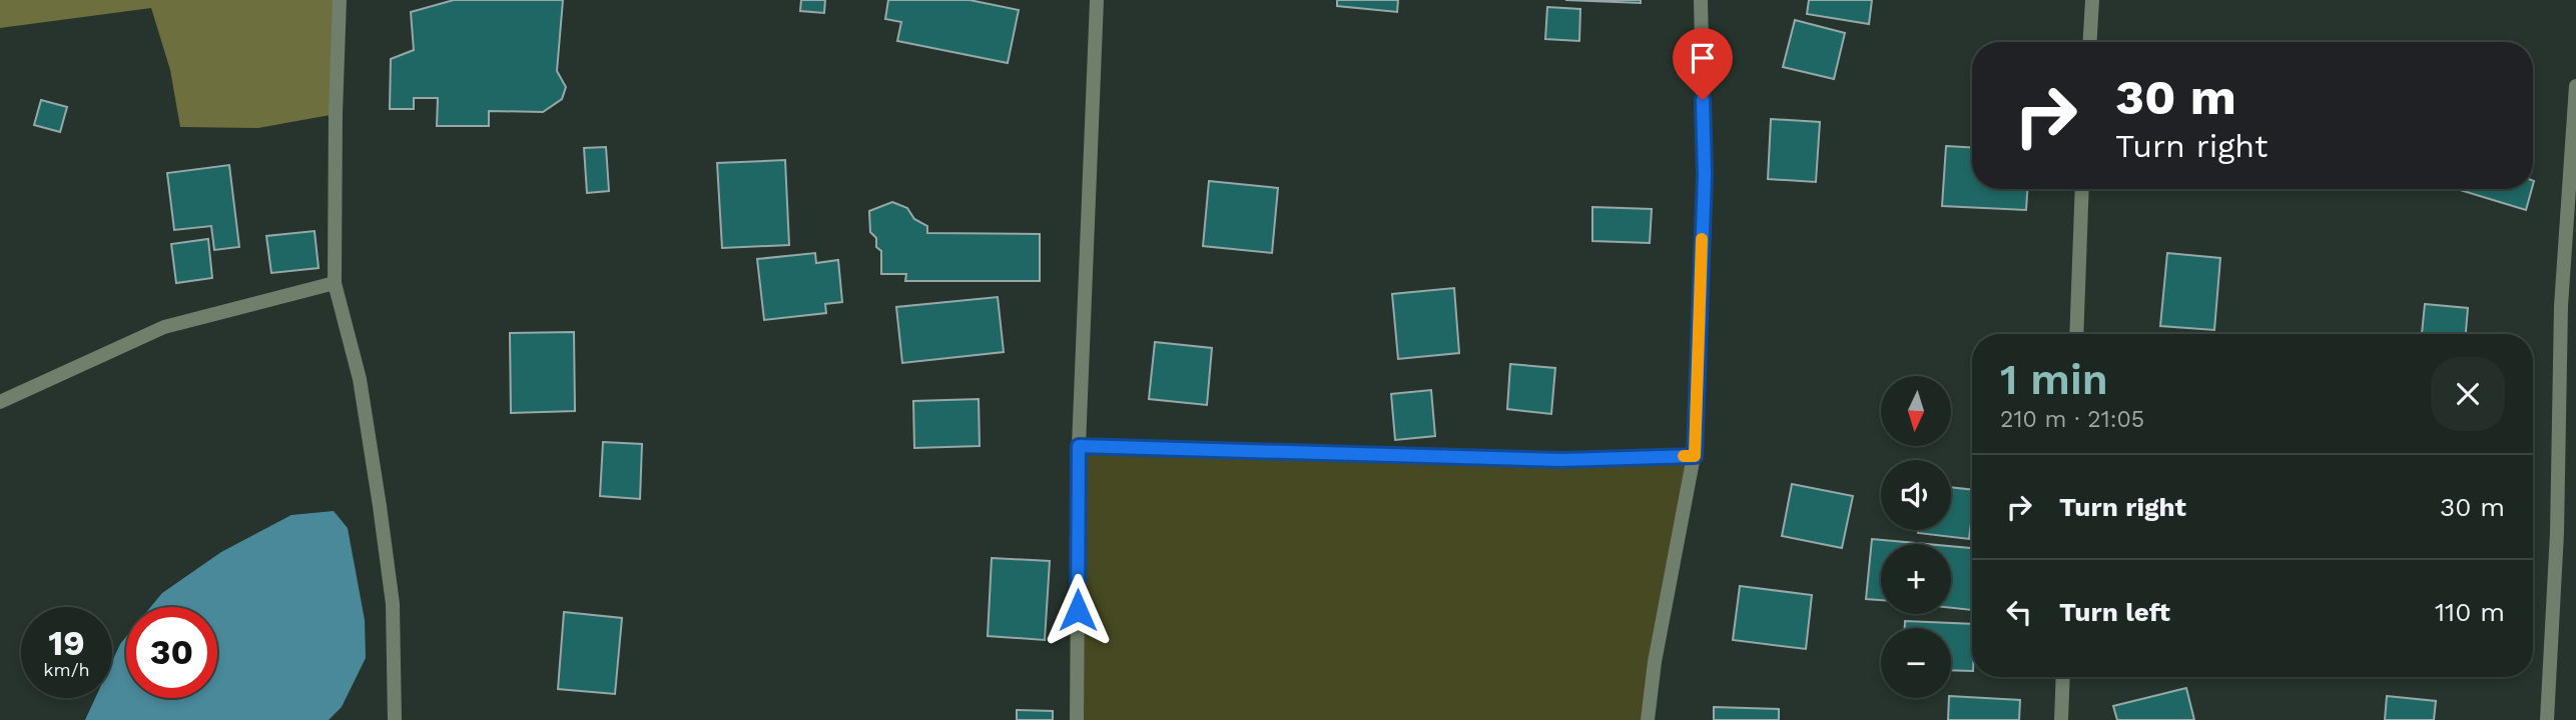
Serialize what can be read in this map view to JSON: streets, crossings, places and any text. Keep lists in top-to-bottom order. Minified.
{"north":"bottom","page":{"turn":["30 m","Turn right"],"heading":["1 min","210 m · 21:05"],"map_buttons":["+","−"],"list":[{"name":"Turn right","value":"30 m"},{"name":"Turn left","value":"110 m"}],"speed":"19 km/h","limit":"30"}}
